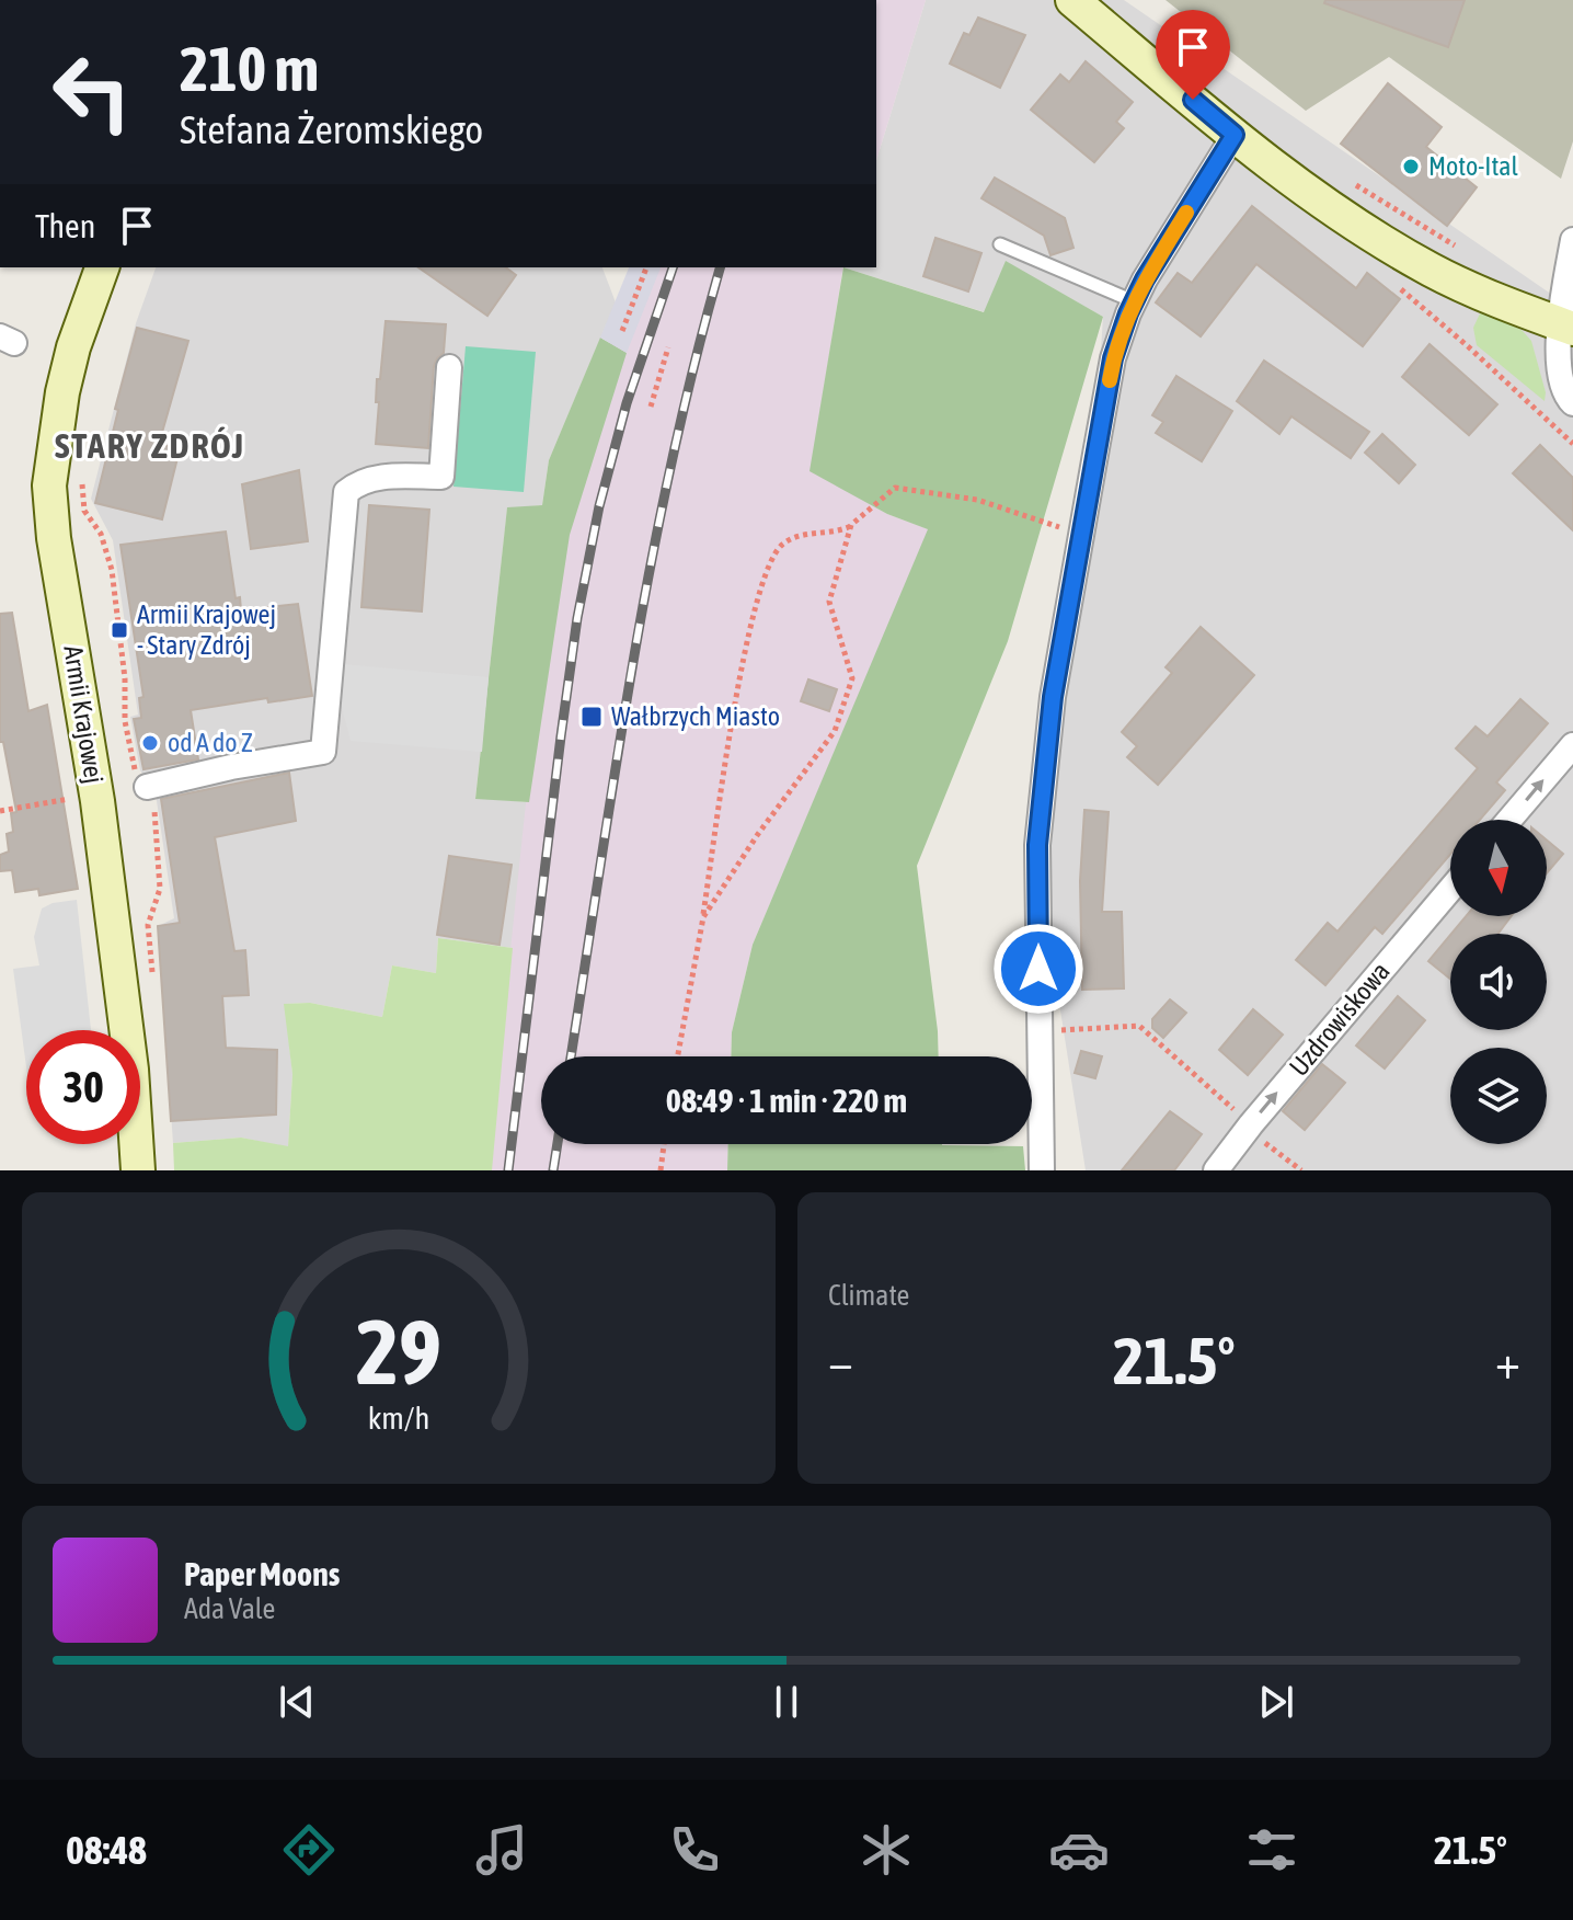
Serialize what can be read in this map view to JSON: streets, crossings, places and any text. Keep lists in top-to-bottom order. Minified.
{"streets":{"main road":["Armii Krajowej"],"street":["Uzdrowiskowa"]},"one_way":["Uzdrowiskowa"],"districts":["STARY ZDRÓJ"],"places":{"other":["Moto-Ital","od A do Z"],"transit":["Armii Krajowej - Stary Zdrój","Wałbrzych Miasto"]},"north":"bottom","page":{"turn":["210 m","Stefana Żeromskiego"],"then":"Then","limit":"30","trip":"08:49 · 1 min · 220 m","tile":"Climate","heat":["−","21.5°","+"],"song":["Paper Moons","Ada Vale"],"tabs":["08:48","21.5°"],"gauge":["29","km/h"]}}
